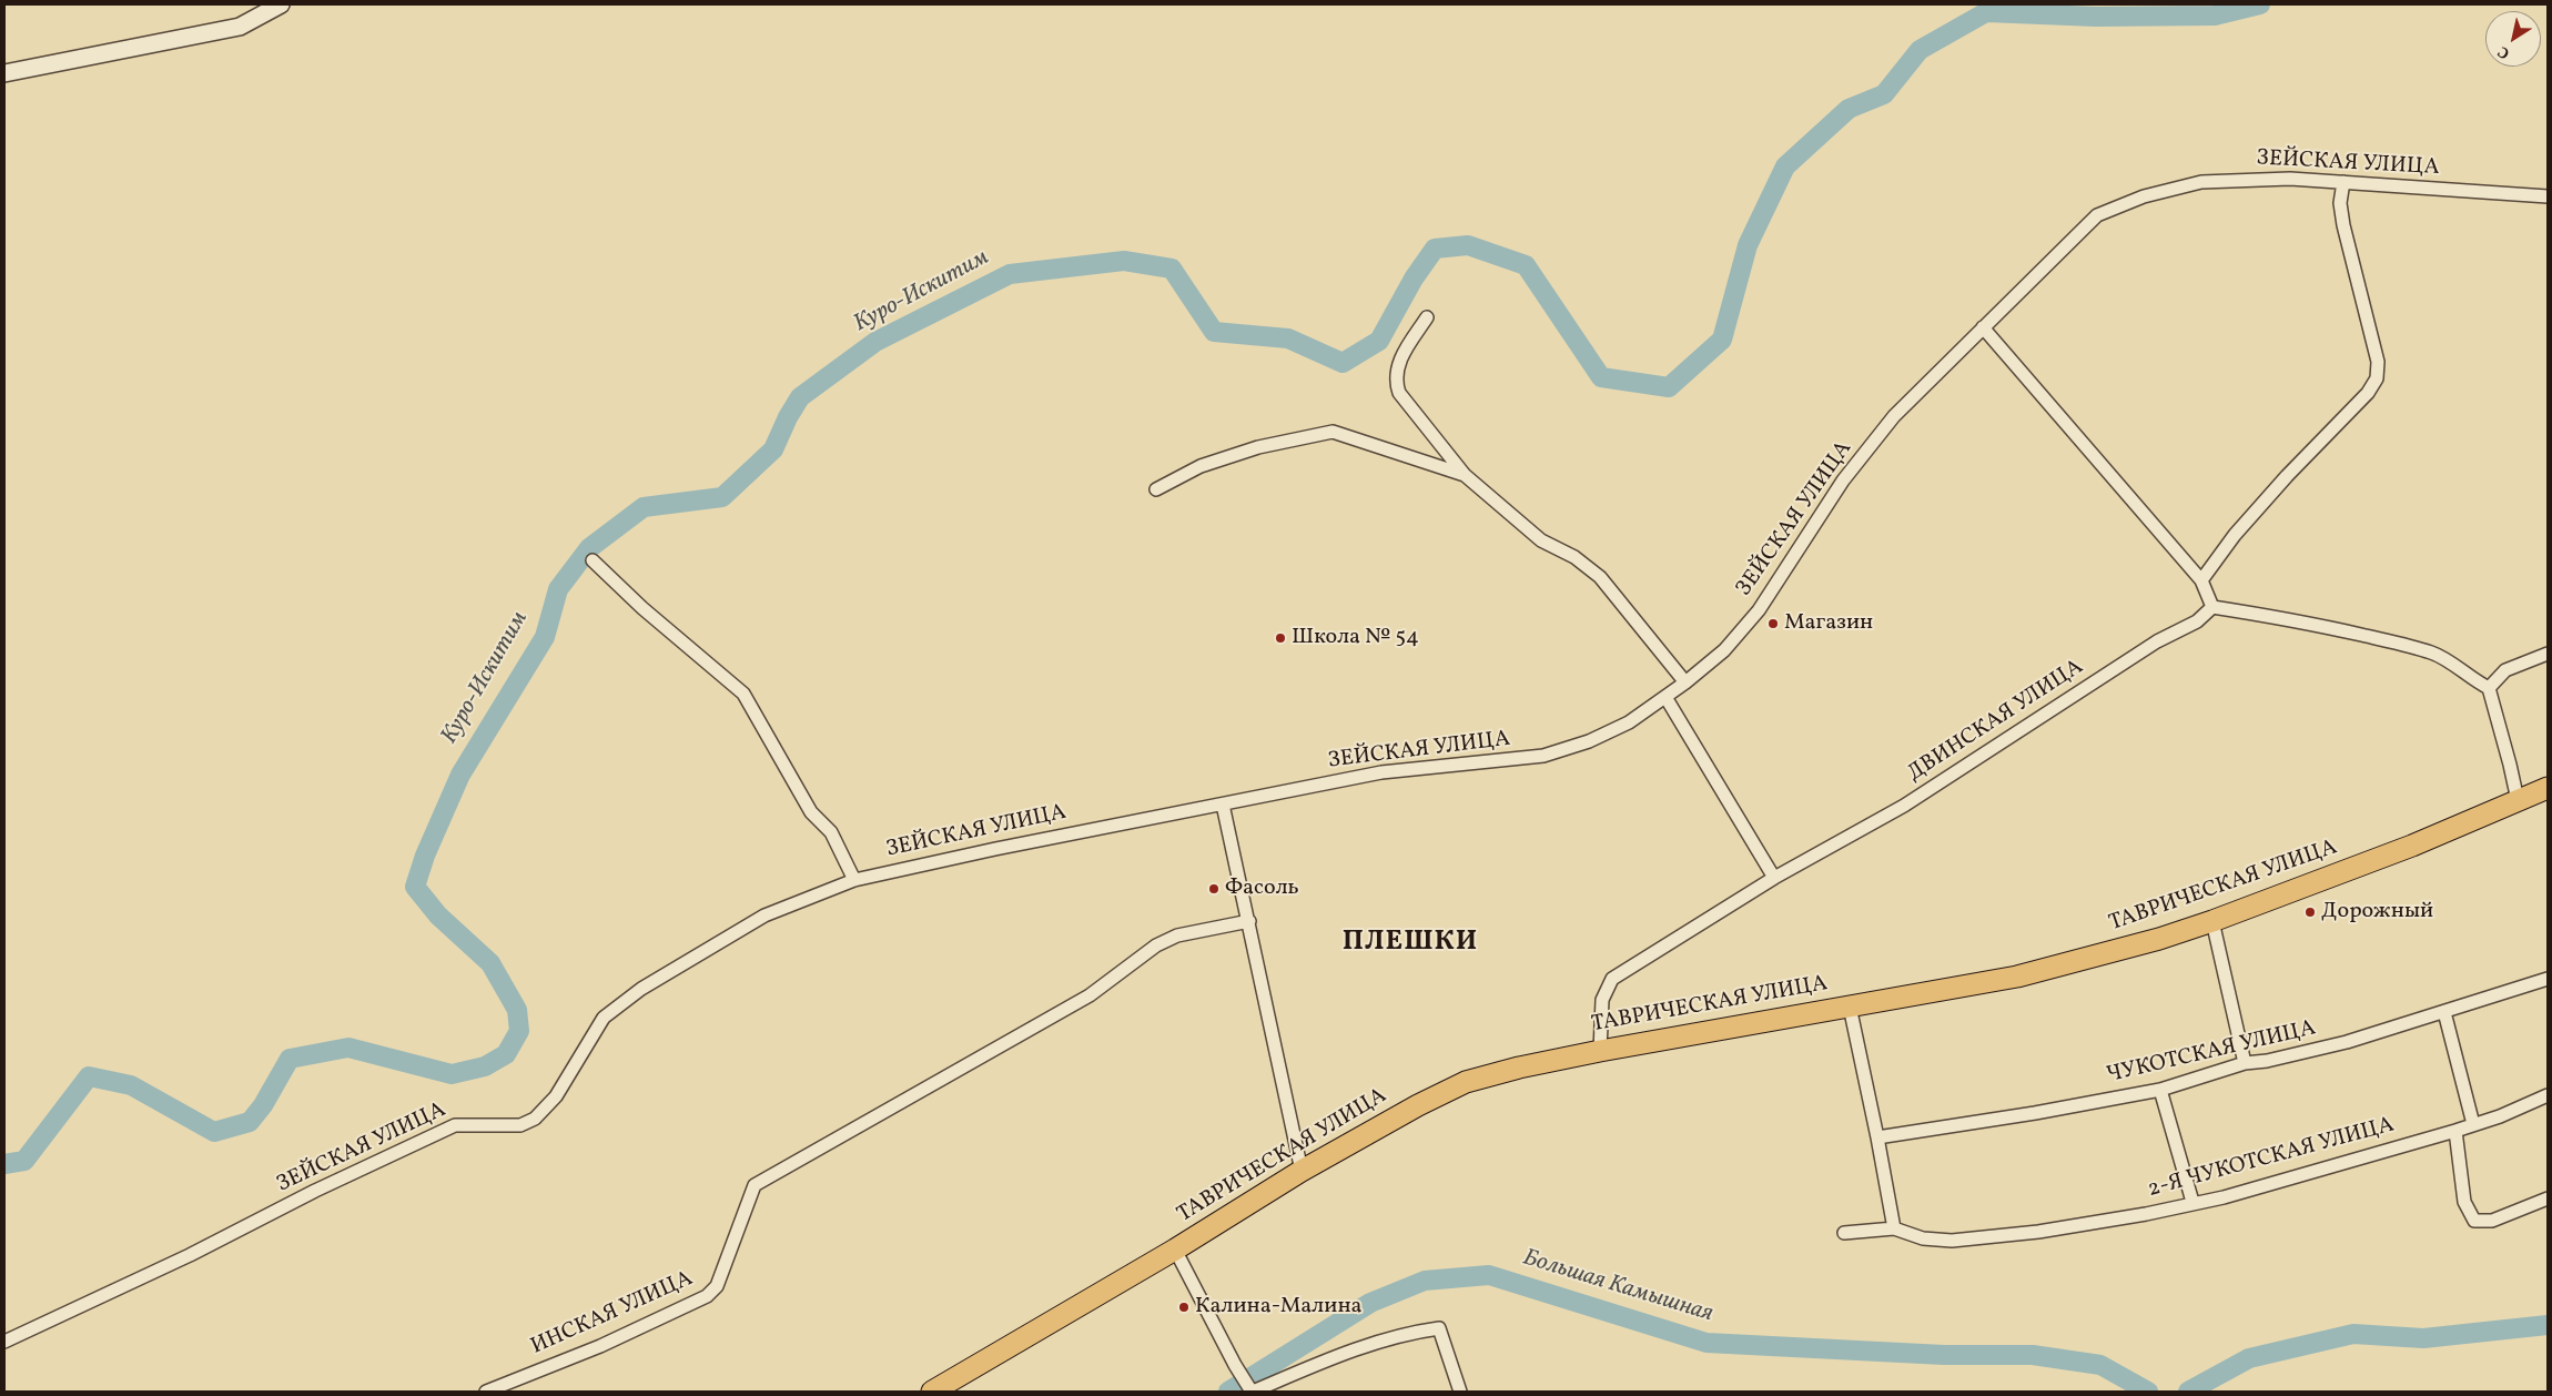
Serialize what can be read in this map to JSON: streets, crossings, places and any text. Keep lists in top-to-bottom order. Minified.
{"streets":{"main road":["ТАВРИЧЕСКАЯ УЛИЦА"],"street":["ЗЕЙСКАЯ УЛИЦА","ДВИНСКАЯ УЛИЦА","ЧУКОТСКАЯ УЛИЦА","2-Я ЧУКОТСКАЯ УЛИЦА","ИНСКАЯ УЛИЦА"]},"crossings":[["ДВИНСКАЯ УЛИЦА","ТАВРИЧЕСКАЯ УЛИЦА"]],"districts":["ПЛЕШКИ"],"water":["Куро-Искитим","Большая Камышная"],"places":["Магазин","Школа № 54","Фасоль","Дорожный","Калина-Малина"],"north":"bottom left"}
